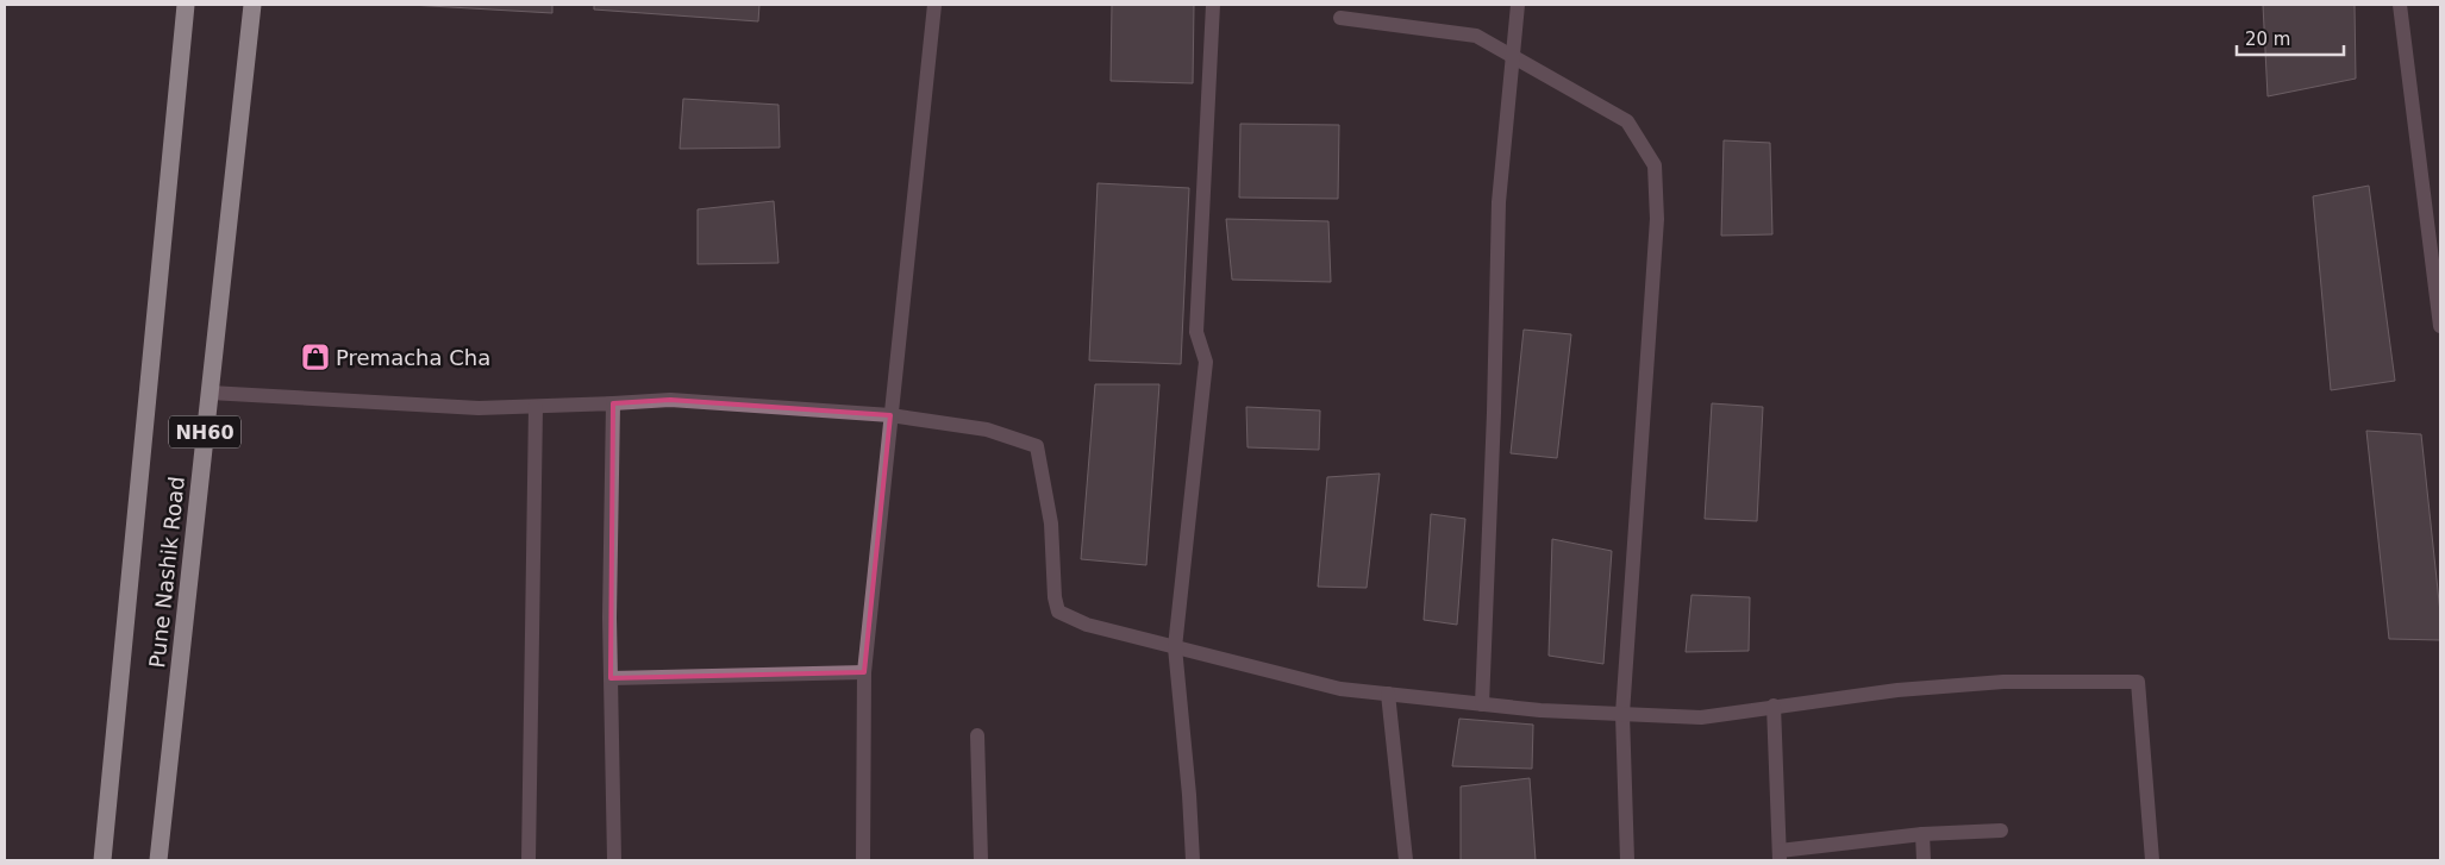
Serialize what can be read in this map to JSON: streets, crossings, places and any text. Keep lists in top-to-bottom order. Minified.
{"streets":{"highway":["NH60","Pune Nashik Road"]},"places":{"shop":["Premacha Cha"]},"scale_bar":"20 m"}
